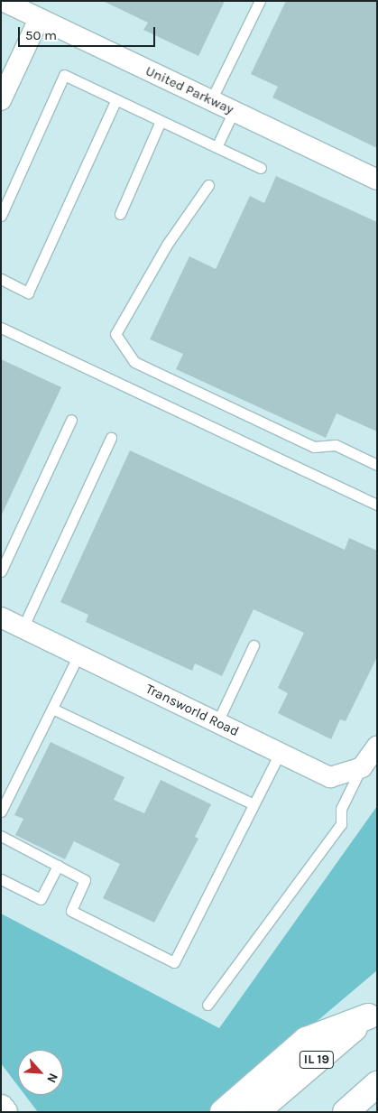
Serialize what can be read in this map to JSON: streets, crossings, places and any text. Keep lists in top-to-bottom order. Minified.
{"streets":{"main road":["IL 19"],"street":["United Parkway","Transworld Road"]},"scale_bar":"50 m","north":"bottom right"}
